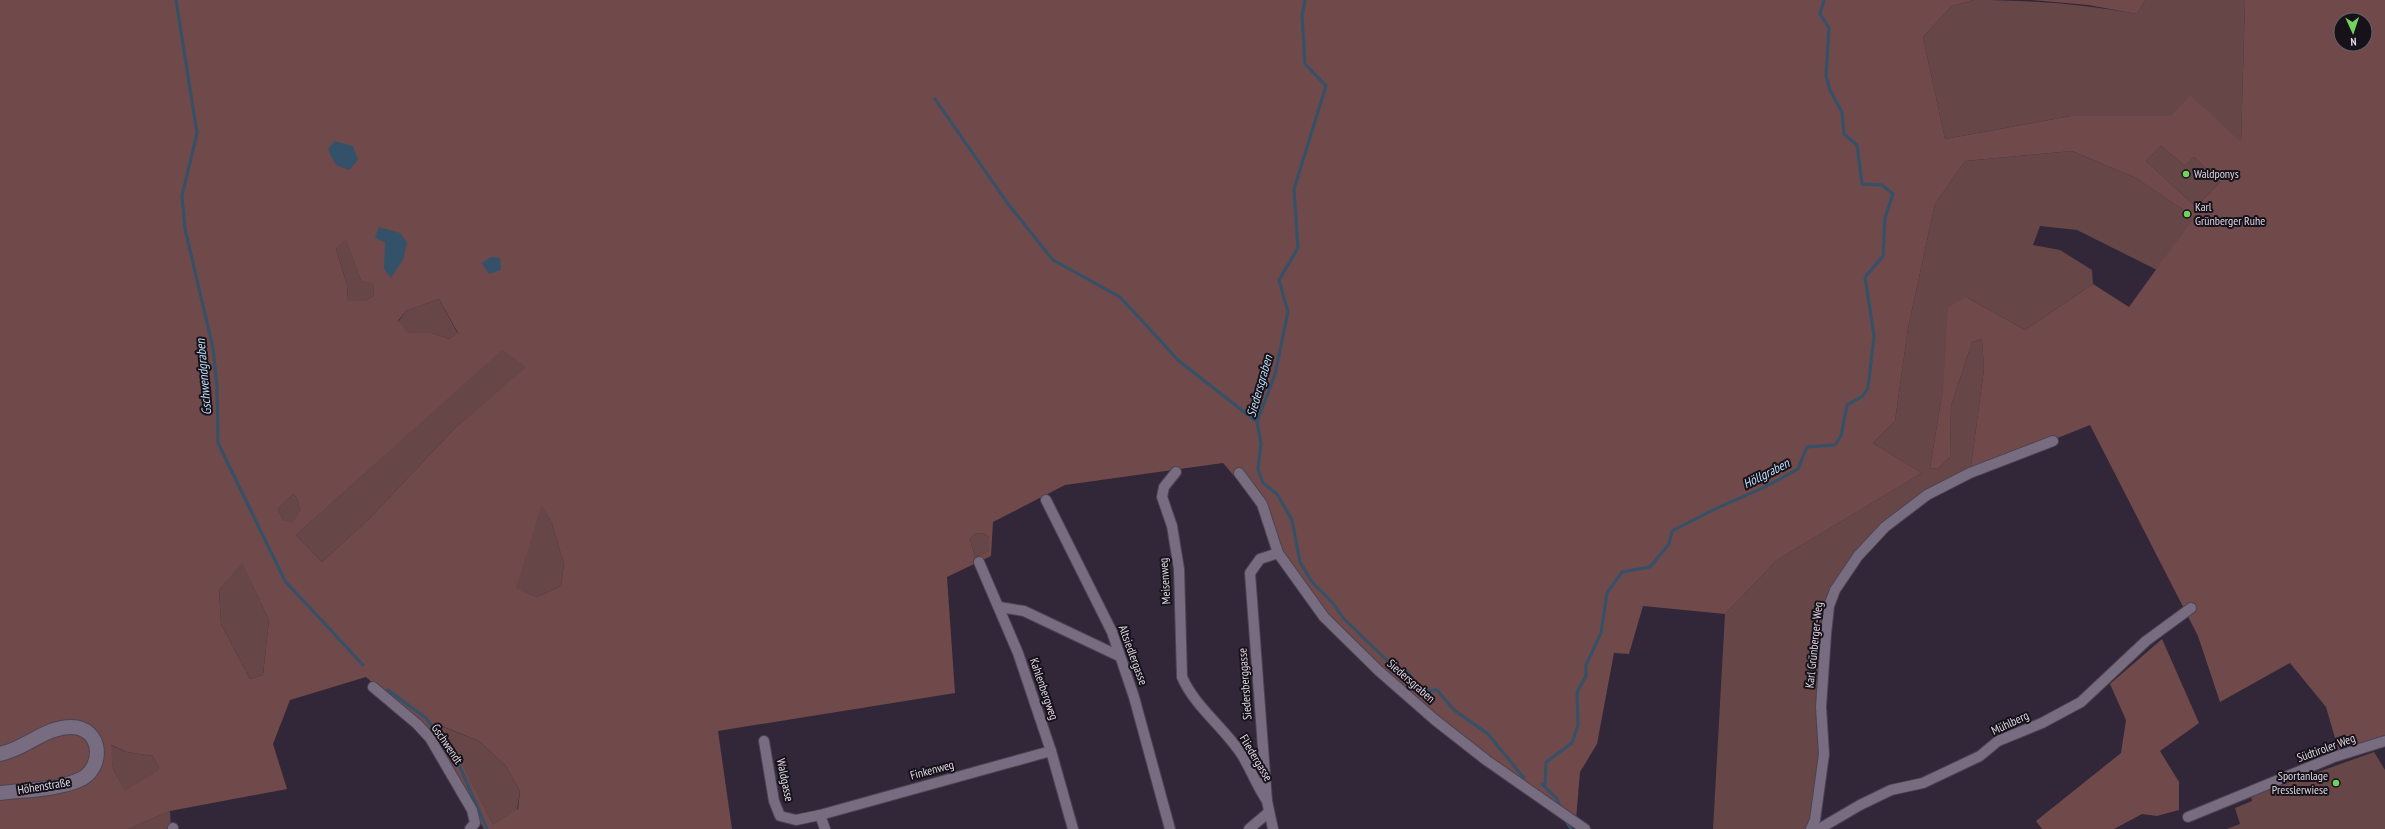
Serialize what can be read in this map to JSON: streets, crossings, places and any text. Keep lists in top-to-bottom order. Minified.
{"streets":{"street":["Meisenweg","Karl Grünberger-Weg","Altsiedlergasse","Siedersgraben","Siedersberggasse","Kahlenbergweg","Mühlberg","Gschwendt","Südtiroler Weg","Fliedergasse","Finkenweg","Waldgasse","Höhenstraße"]},"crossings":[["Meisenweg","Fliedergasse"],["Siedersgraben","Siedersberggasse"],["Siedersberggasse","Fliedergasse"],["Kahlenbergweg","Finkenweg"],["Finkenweg","Waldgasse"]],"water":["Gschwendgraben","Siedersgraben","Höllgraben"],"places":["Waldponys","Karl Grünberger Ruhe","Sportanlage Presslerwiese"],"north":"bottom"}
